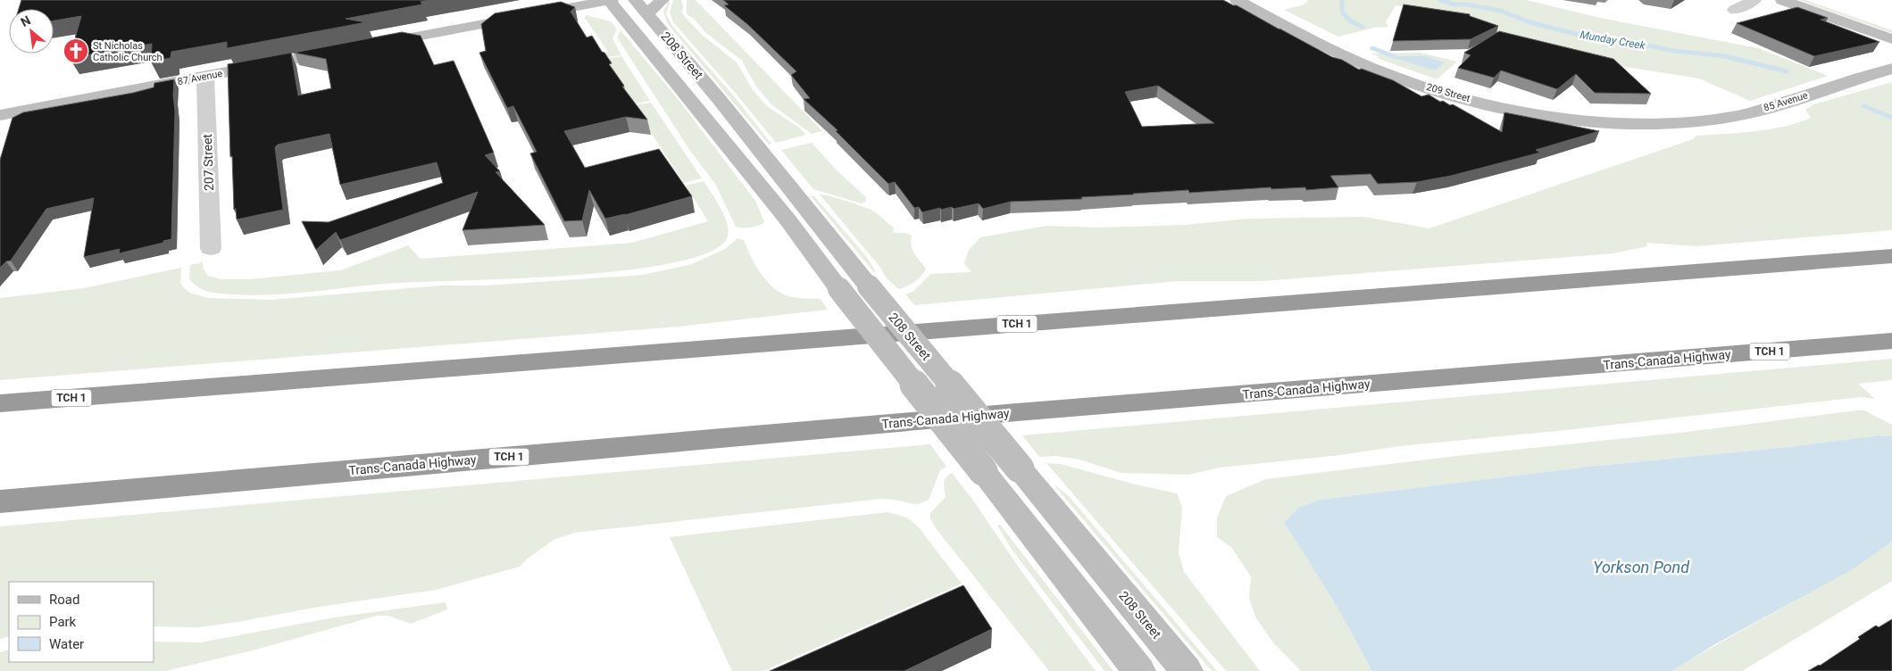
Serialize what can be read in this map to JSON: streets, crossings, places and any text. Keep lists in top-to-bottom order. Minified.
{"streets":{"highway":["TCH 1","Trans-Canada Highway"],"main road":["208 Street","87 Avenue","209 Street","85 Avenue"],"street":["207 Street"]},"crossings":[["87 Avenue","207 Street"],["209 Street","85 Avenue"]],"water":["Munday Creek","Yorkson Pond"],"places":{"church":["St Nicholas Catholic Church"]},"legend":["Road","Park","Water"],"north":"top left"}
